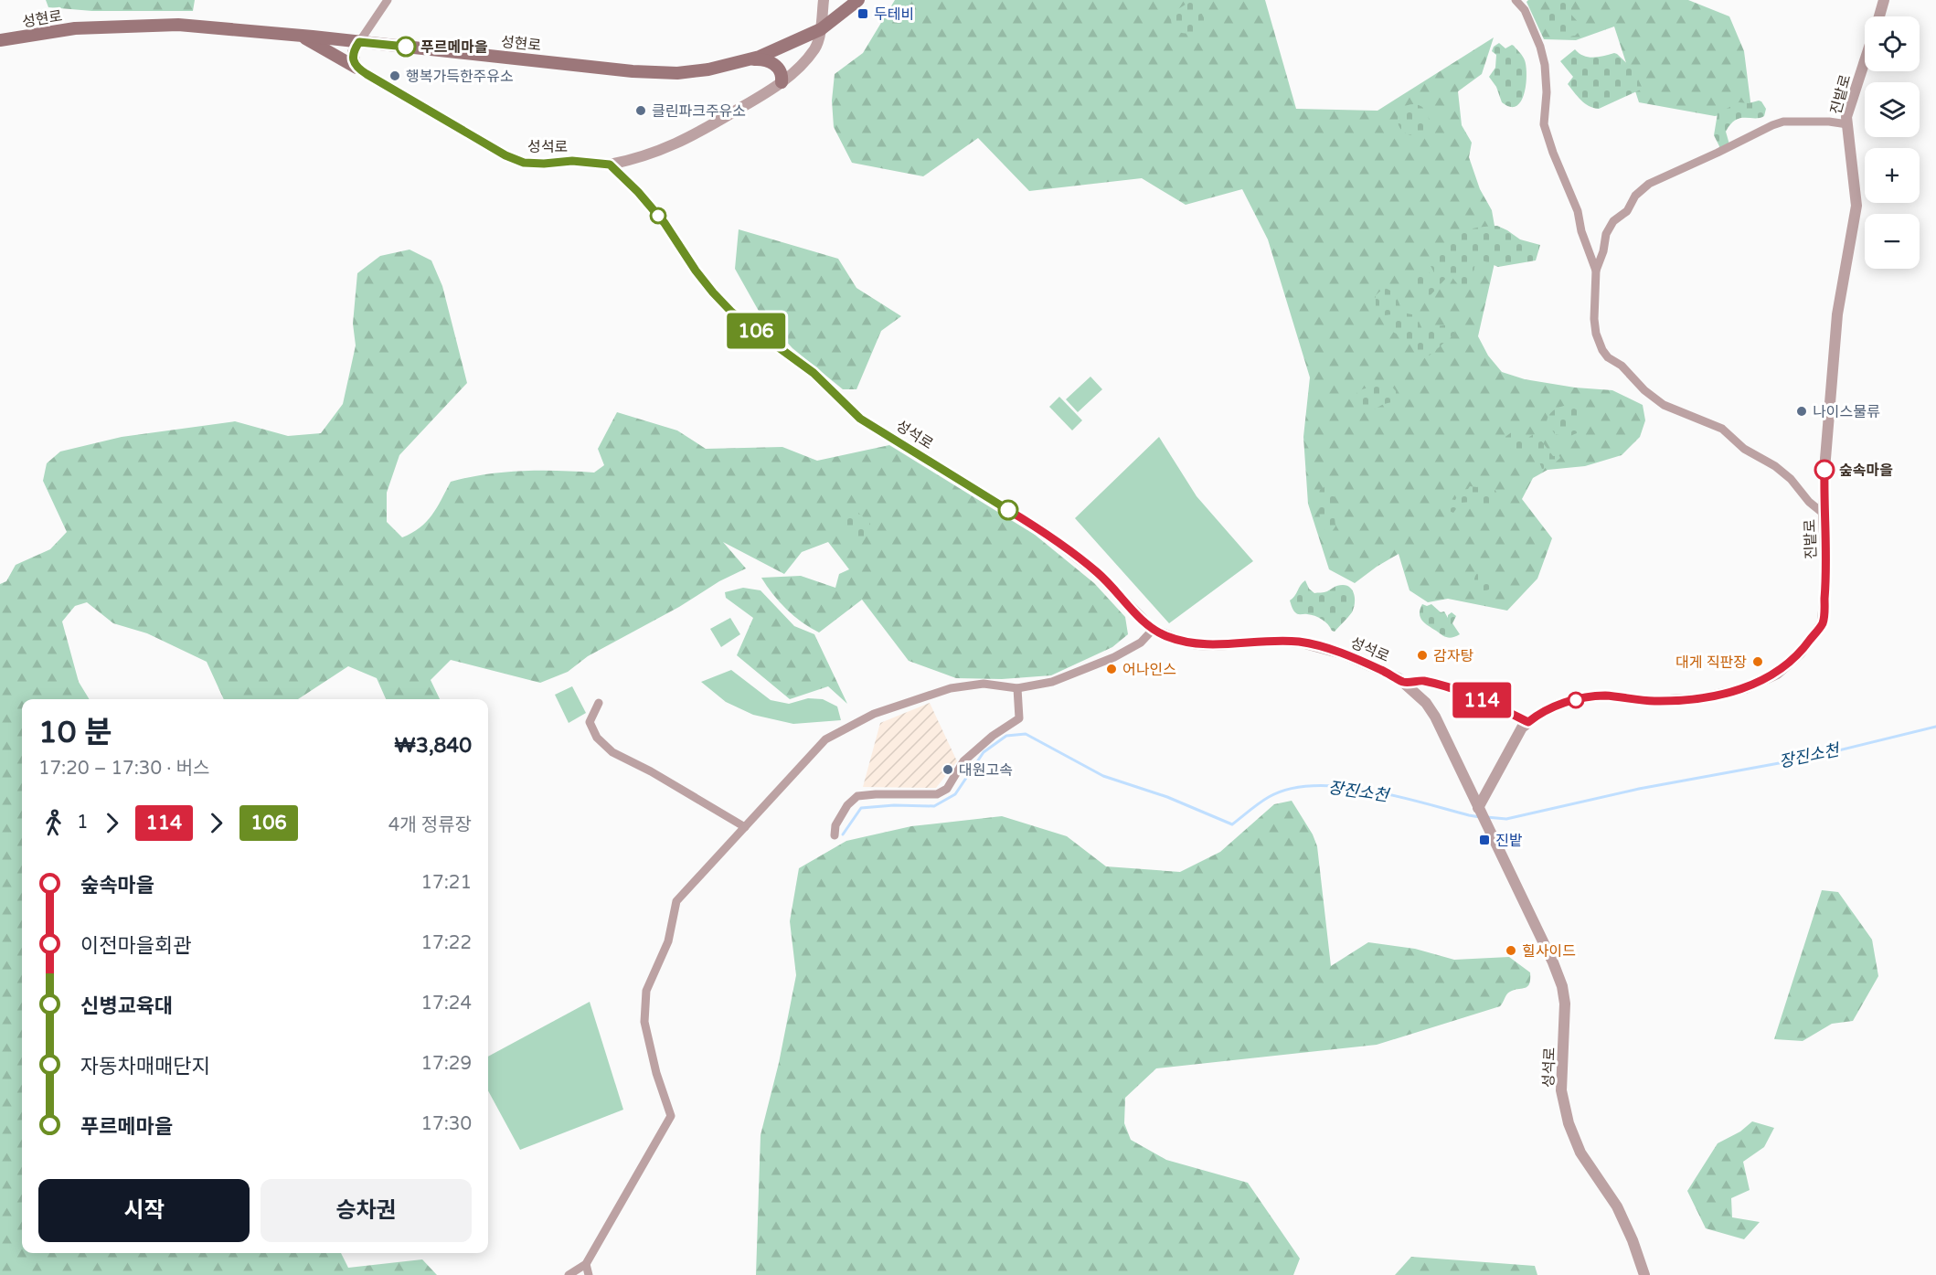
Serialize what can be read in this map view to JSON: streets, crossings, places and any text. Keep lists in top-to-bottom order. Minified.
{"streets":{"main road":["성현로"],"street":["진밭로","성석로"]},"crossings":[["진밭로","성석로"]],"water":["장진소천"],"places":{"transit":["두테비","진밭"],"other":["푸르메마을","행복가득한주유소","클린파크주유소","나이스물류","숲속마을","감자탕","대게 직판장","어나인스","대원고속","힐사이드"]},"lines":["bus line 106","bus line 114"],"page":{"on_map":["114","106"],"map_buttons":["+","−"],"heading":["10 분","17:20 – 17:30 · 버스","₩3,840"],"legs":["1","114","106","4개 정류장"],"list":[{"name":"숲속마을","value":"17:21"},{"name":"이전마을회관","value":"17:22"},{"name":"신병교육대","value":"17:24"},{"name":"자동차매매단지","value":"17:29"},{"name":"푸르메마을","value":"17:30"}],"buttons":["시작","승차권"]}}
